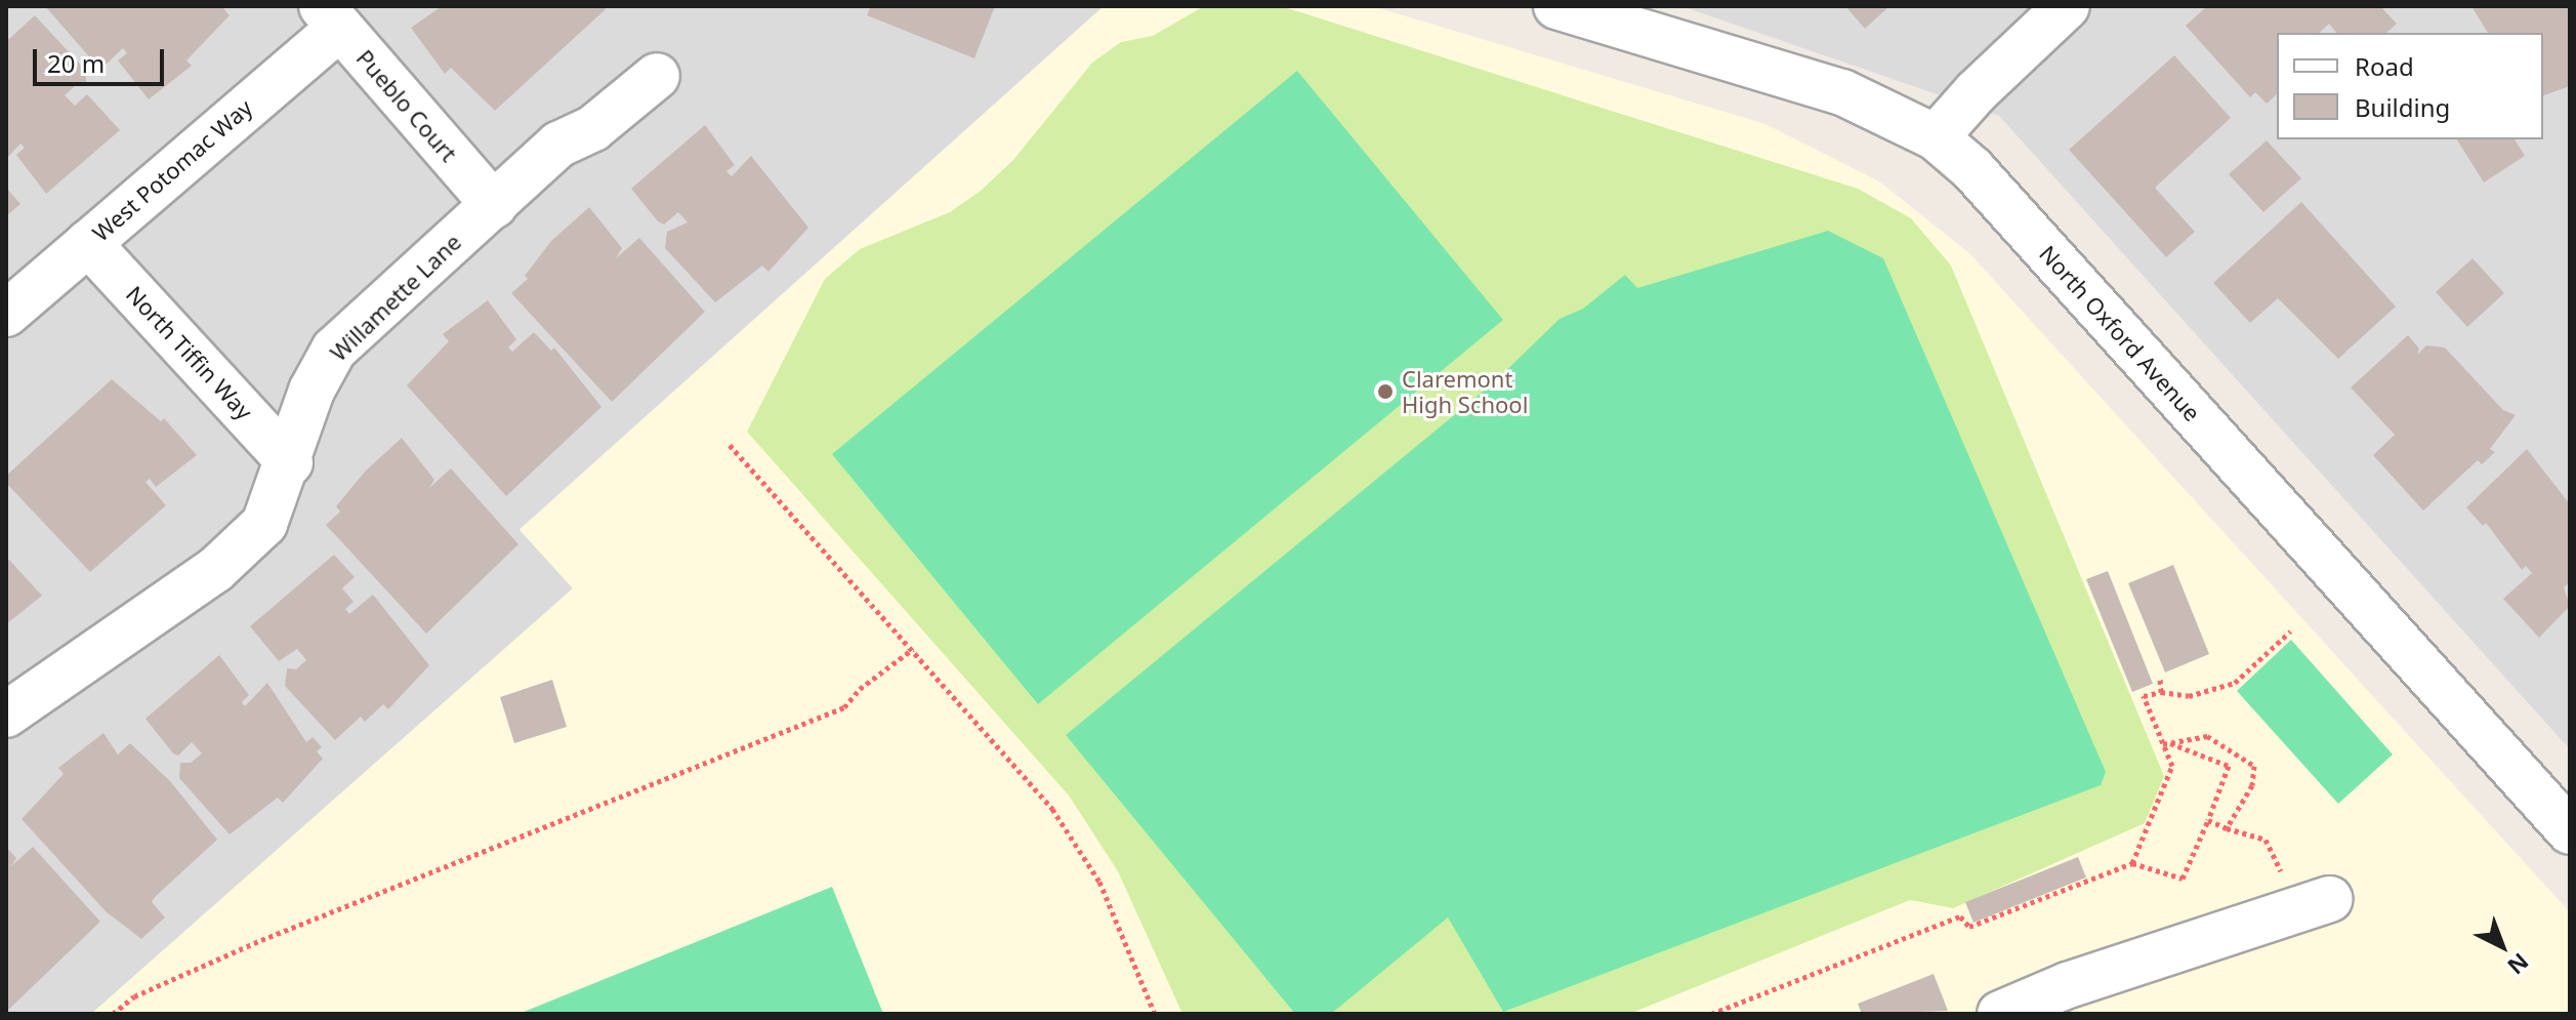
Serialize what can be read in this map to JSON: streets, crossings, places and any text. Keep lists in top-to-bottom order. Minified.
{"streets":{"street":["Pueblo Court","West Potomac Way","Willamette Lane","North Oxford Avenue","North Tiffin Way"]},"crossings":[["Pueblo Court","West Potomac Way"],["Pueblo Court","Willamette Lane"],["West Potomac Way","North Tiffin Way"],["Willamette Lane","North Tiffin Way"]],"places":["Claremont High School"],"legend":["Road","Building"],"scale_bar":"20 m","north":"bottom right"}
